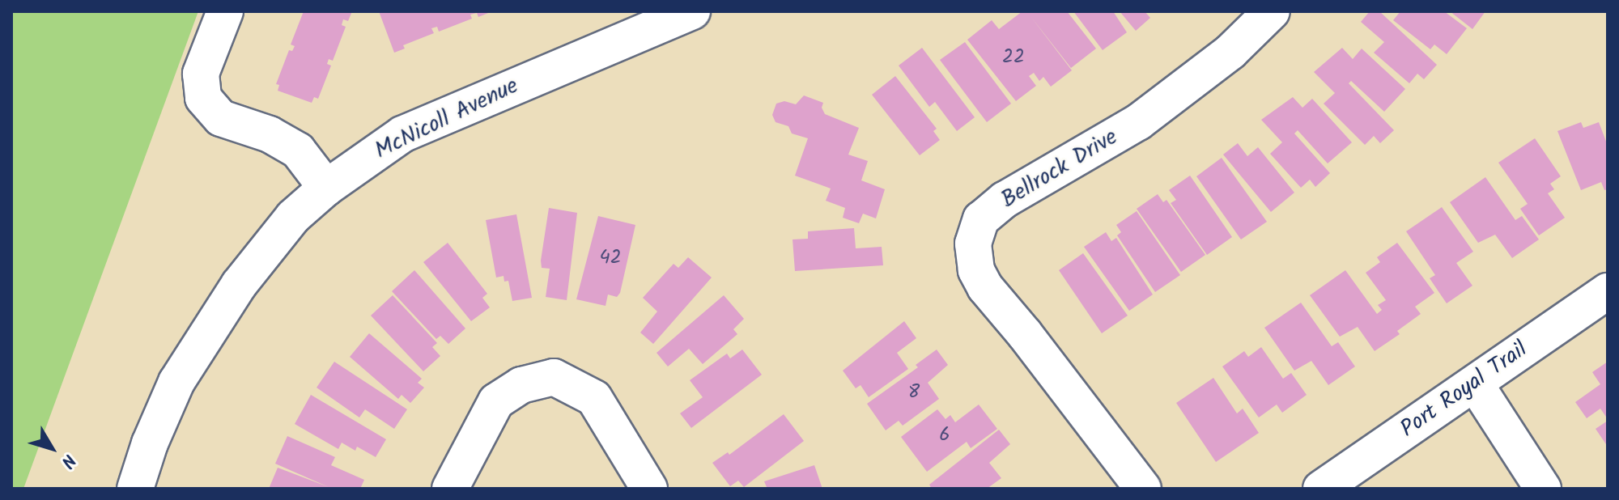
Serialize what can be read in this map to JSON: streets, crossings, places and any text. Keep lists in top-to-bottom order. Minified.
{"streets":{"street":["McNicoll Avenue","Bellrock Drive","Port Royal Trail"]},"house_numbers":["22","42","8","6"],"north":"bottom right"}
